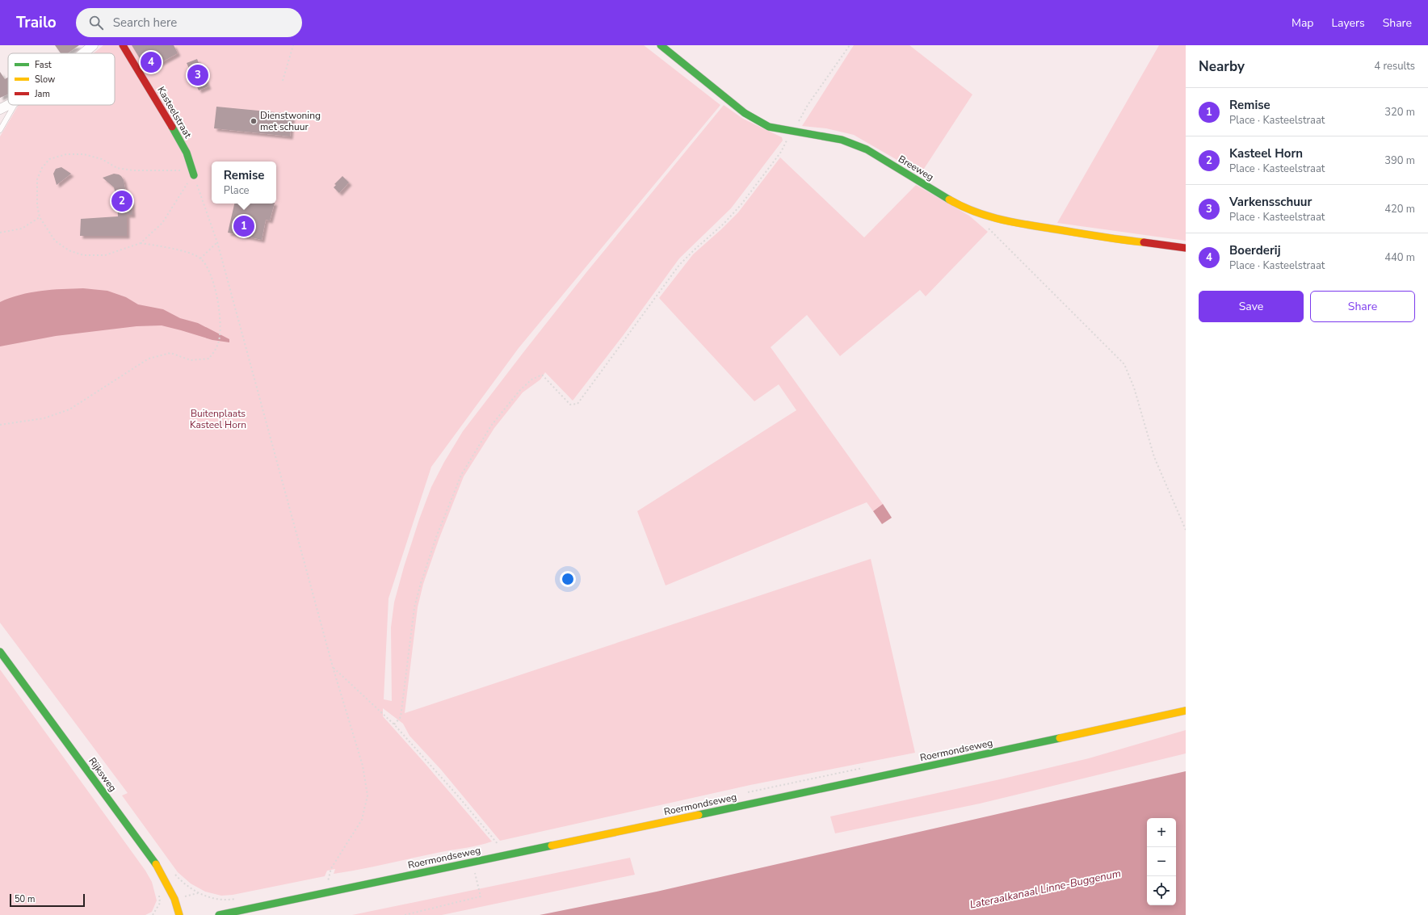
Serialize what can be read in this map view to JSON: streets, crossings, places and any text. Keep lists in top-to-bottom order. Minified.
{"streets":{"main road":["Kasteelstraat","Breeweg","Roermondseweg","Rijksweg"]},"water":["Lateraalkanaal Linne-Buggenum"],"parks":["Buitenplaats Kasteel Horn"],"places":["Dienstwoning met schuur"],"legend":["Fast","Slow","Jam"],"scale_bar":"50 m","page":{"header":"Trailo","search":"Search here","nav":["Map","Layers","Share"],"heading":["Nearby","4 results"],"pins":["4","3","2","1"],"list":[{"mark":"1","name":"Remise","note":"Place · Kasteelstraat","value":"320 m"},{"mark":"2","name":"Kasteel Horn","note":"Place · Kasteelstraat","value":"390 m"},{"mark":"3","name":"Varkensschuur","note":"Place · Kasteelstraat","value":"420 m"},{"mark":"4","name":"Boerderij","note":"Place · Kasteelstraat","value":"440 m"}],"popup":["Remise","Place"],"buttons":["Save","Share"],"map_buttons":["+","−"],"scale":"50 m"}}
